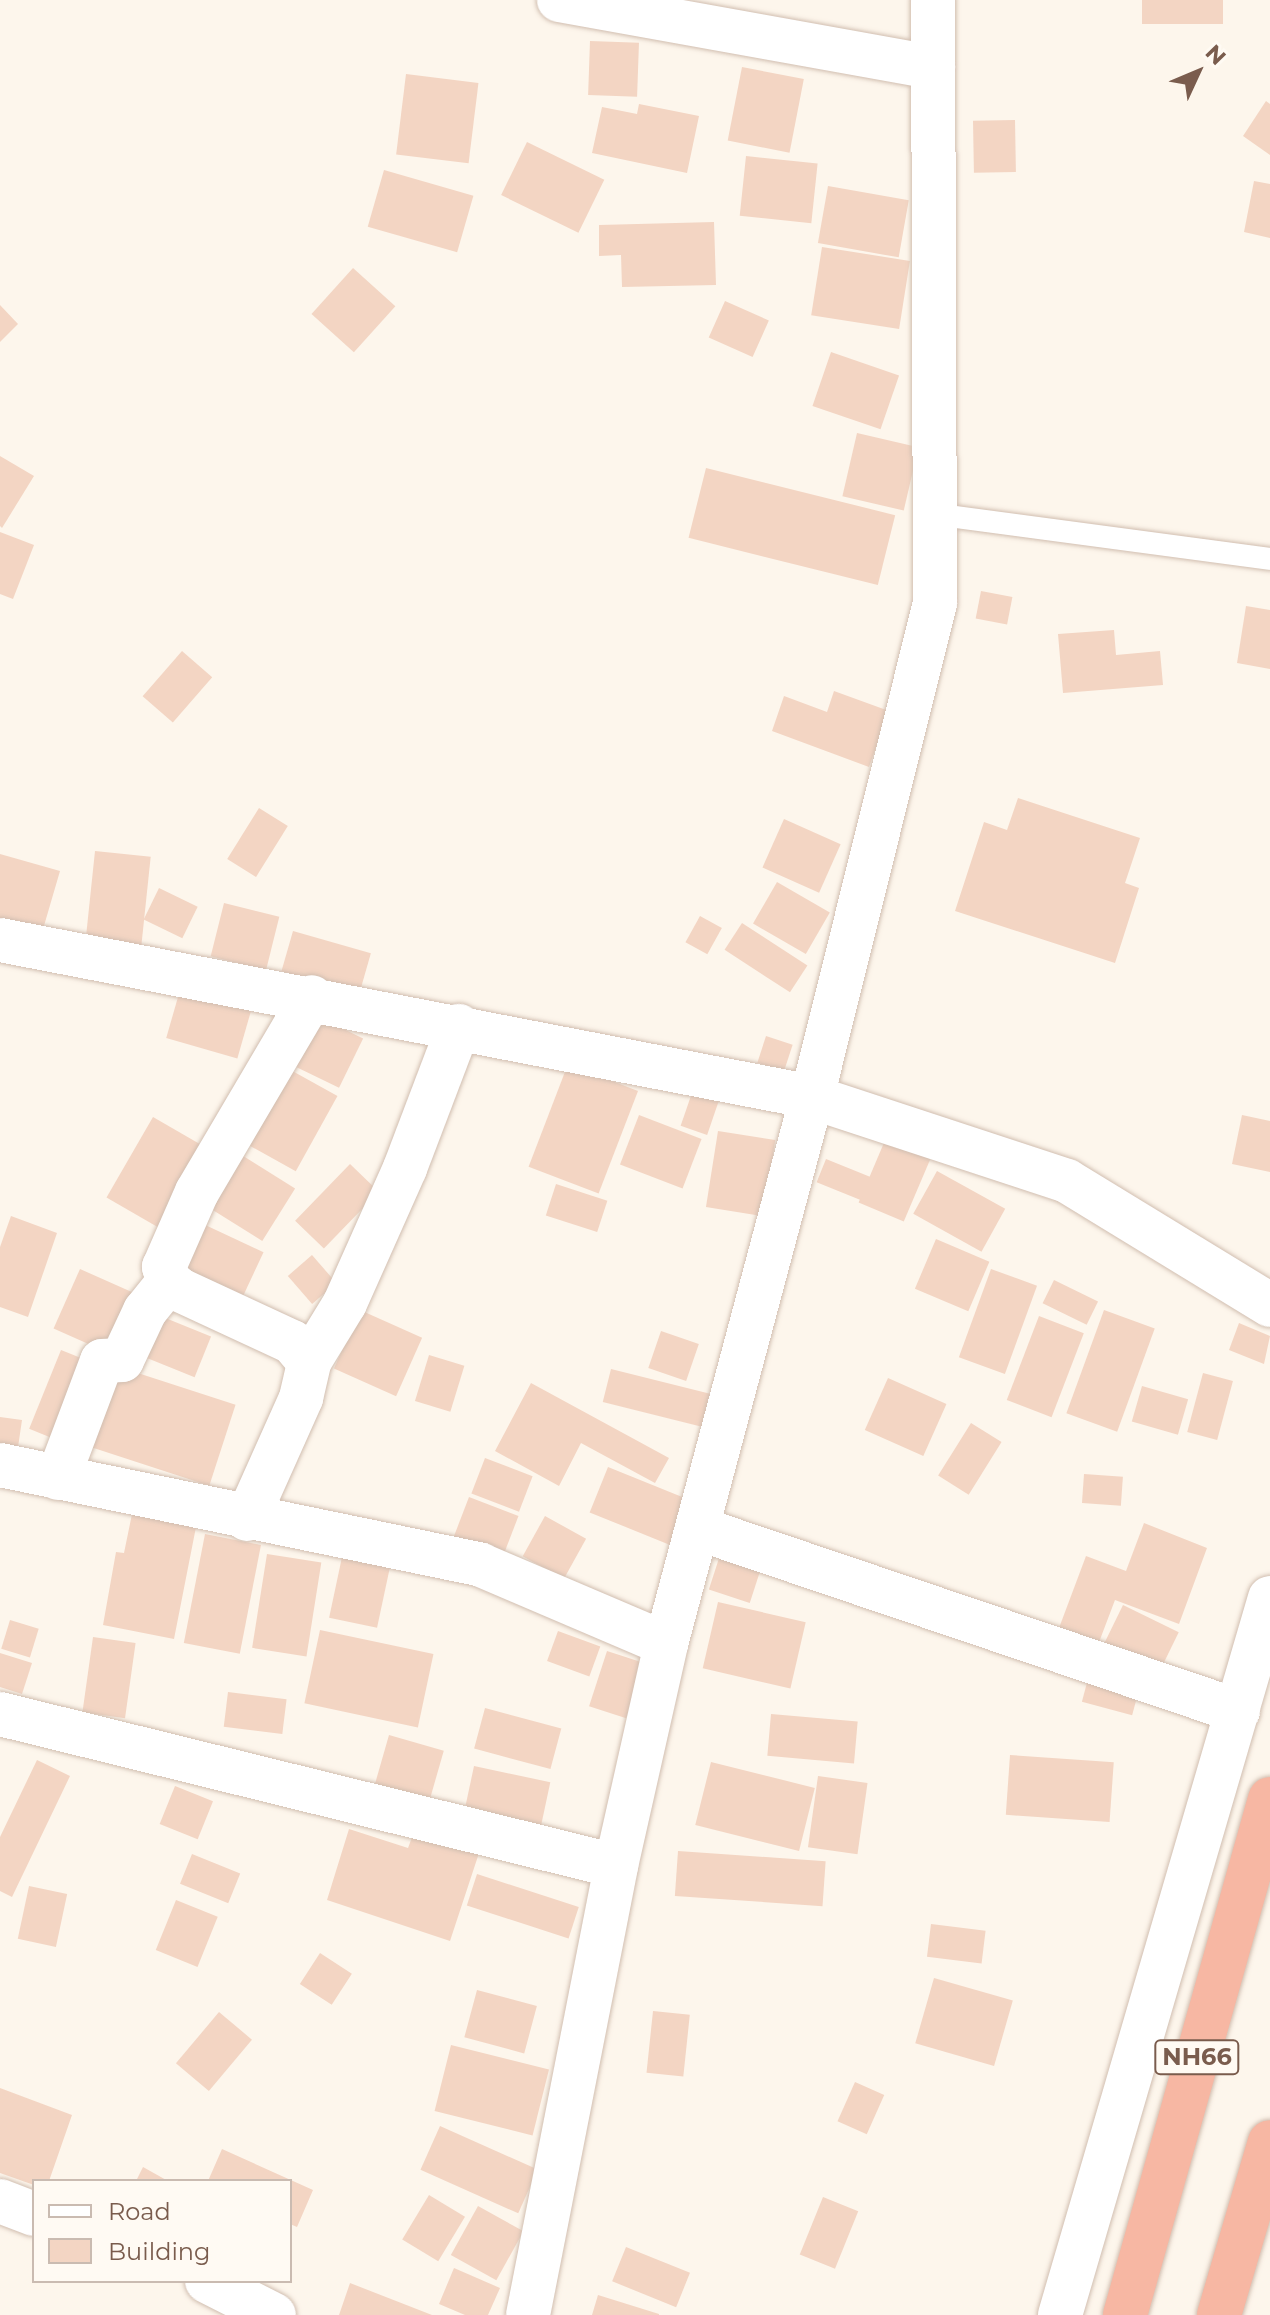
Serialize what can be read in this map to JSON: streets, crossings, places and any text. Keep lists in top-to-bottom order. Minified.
{"streets":{"highway":["NH66"]},"legend":["Road","Building"],"north":"top right"}
